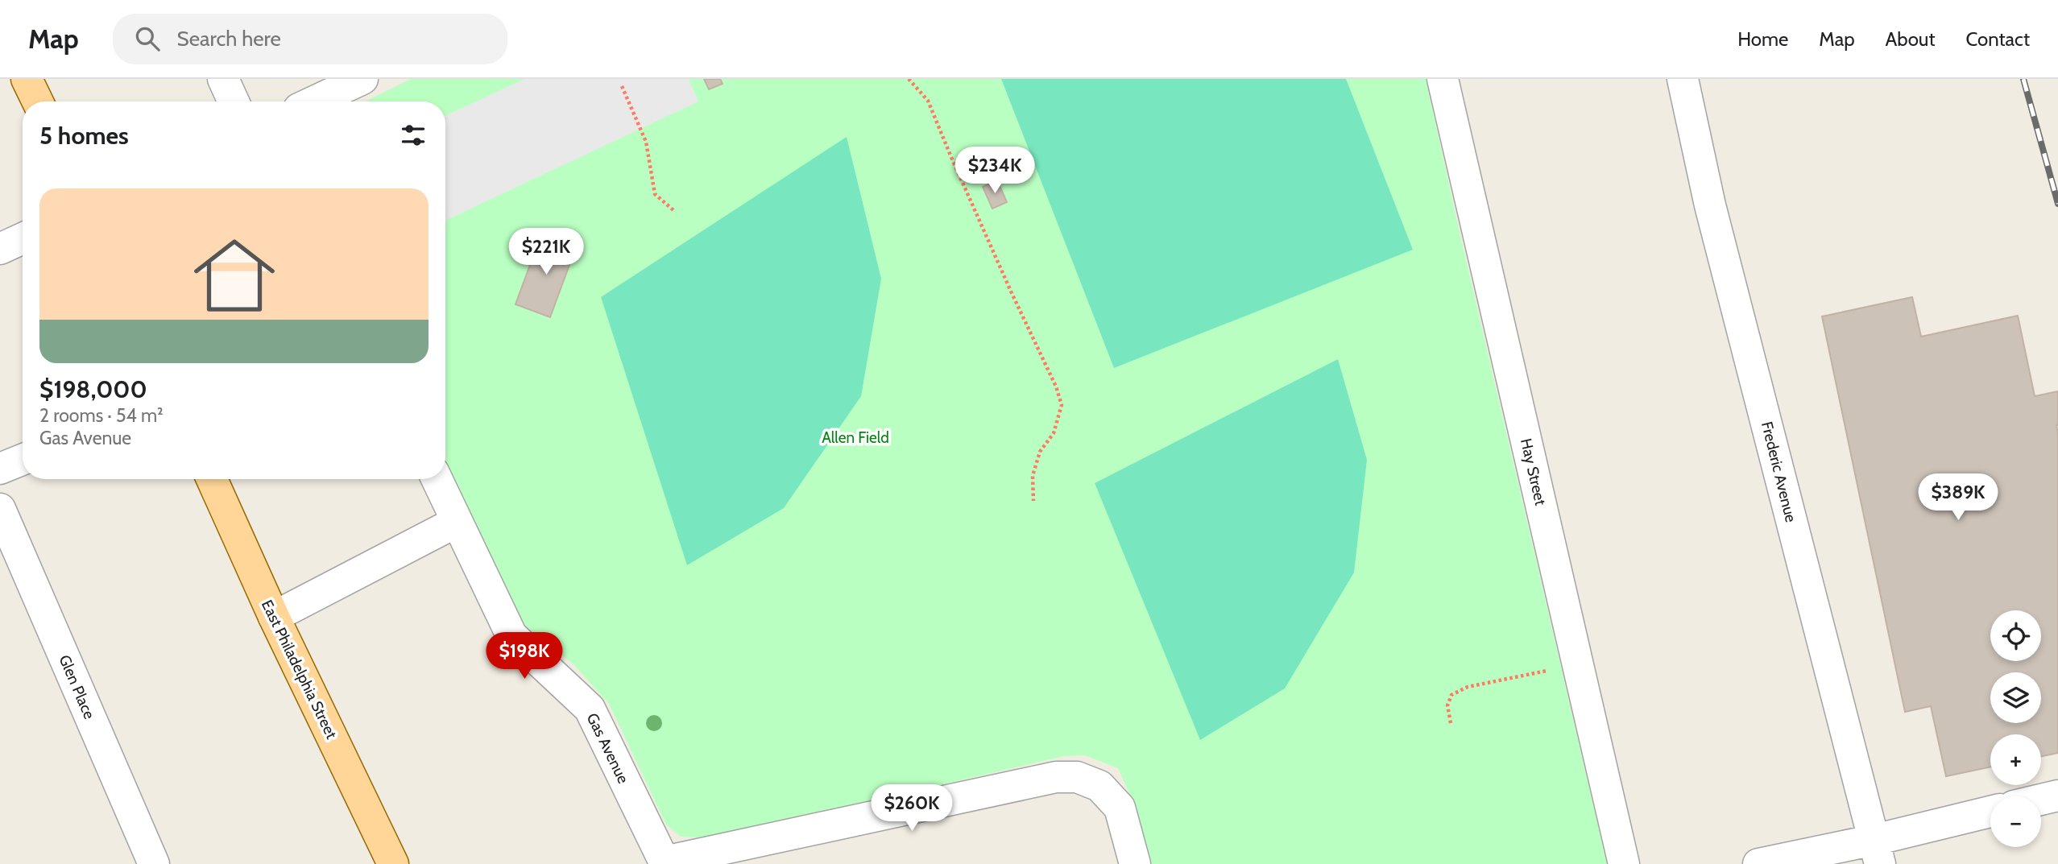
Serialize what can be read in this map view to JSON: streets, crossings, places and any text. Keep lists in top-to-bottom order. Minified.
{"streets":{"main road":["East Philadelphia Street"],"street":["Hay Street","Frederic Avenue","Glen Place","Gas Avenue"]},"parks":["Allen Field"],"page":{"header":"Map","search":"Search here","nav":["Home","Map","About","Contact"],"heading":"5 homes","price":["$234K","$221K","$389K","$198K","$260K"],"list":[{"name":"$198,000","note":"2 rooms · 54 m² · Gas Avenue"}],"map_buttons":["+","−"]}}
